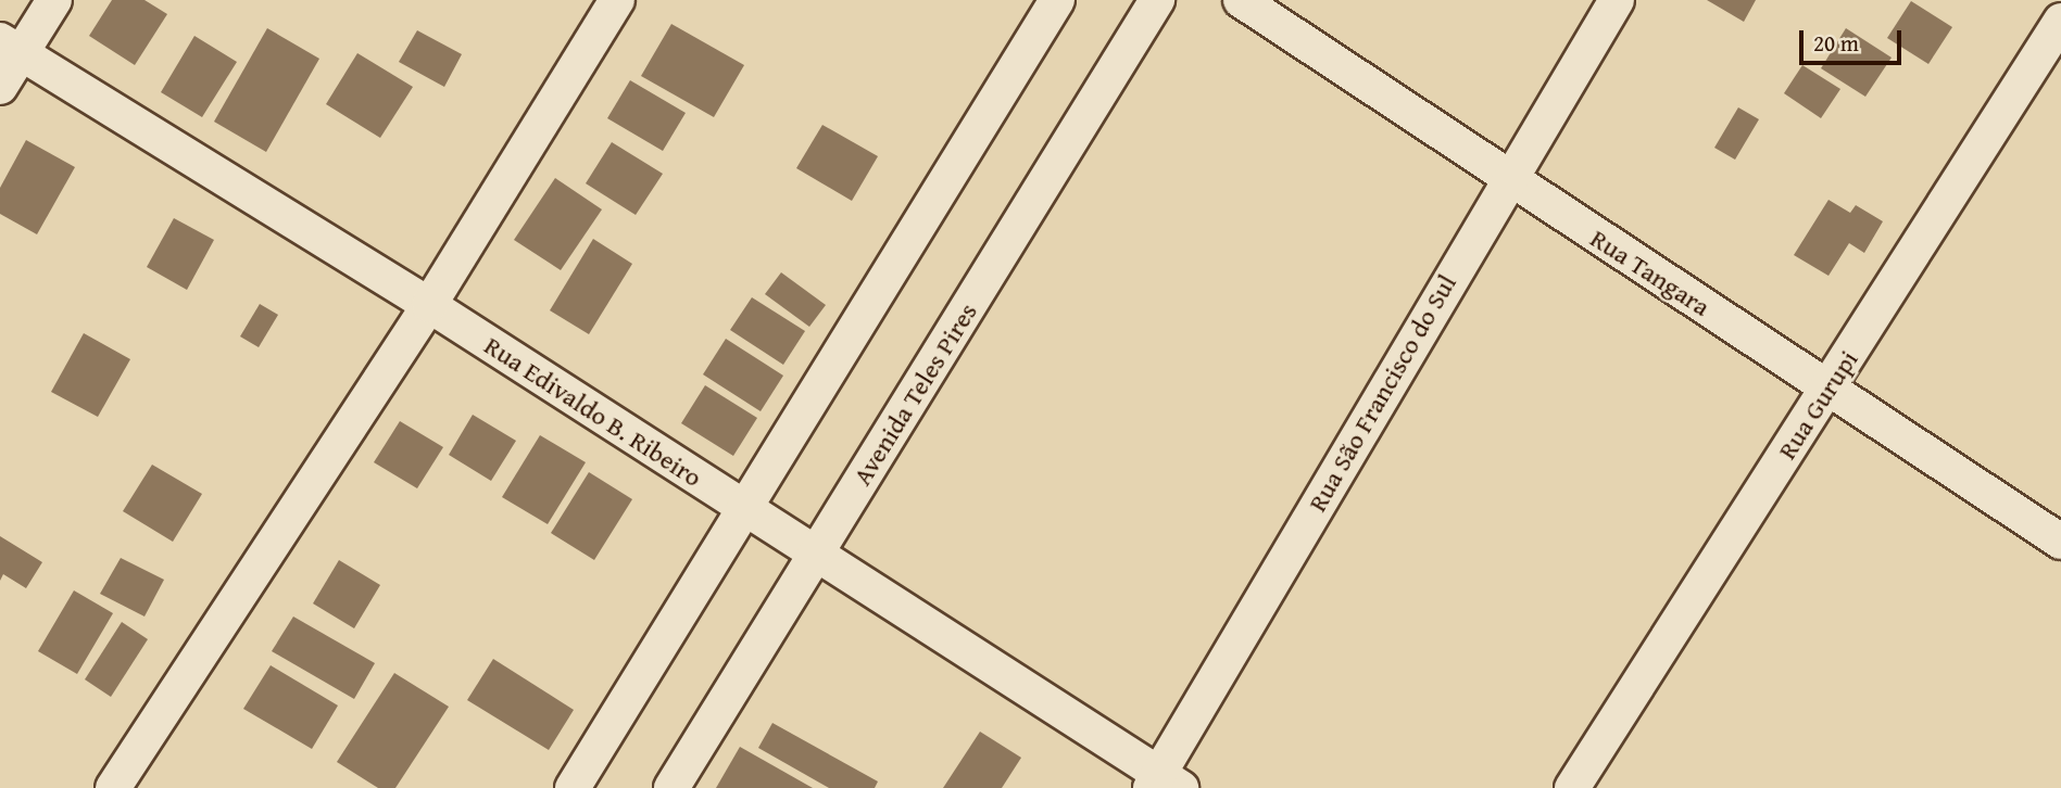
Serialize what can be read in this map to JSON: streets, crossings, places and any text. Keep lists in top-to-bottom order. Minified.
{"streets":{"street":["Rua Tangara","Rua São Francisco do Sul","Avenida Teles Pires","Rua Gurupi","Rua Edivaldo B. Ribeiro"]},"crossings":[["Rua Tangara","Rua São Francisco do Sul"],["Rua Tangara","Rua Gurupi"],["Rua São Francisco do Sul","Rua Edivaldo B. Ribeiro"],["Avenida Teles Pires","Rua Edivaldo B. Ribeiro"]],"scale_bar":"20 m"}
